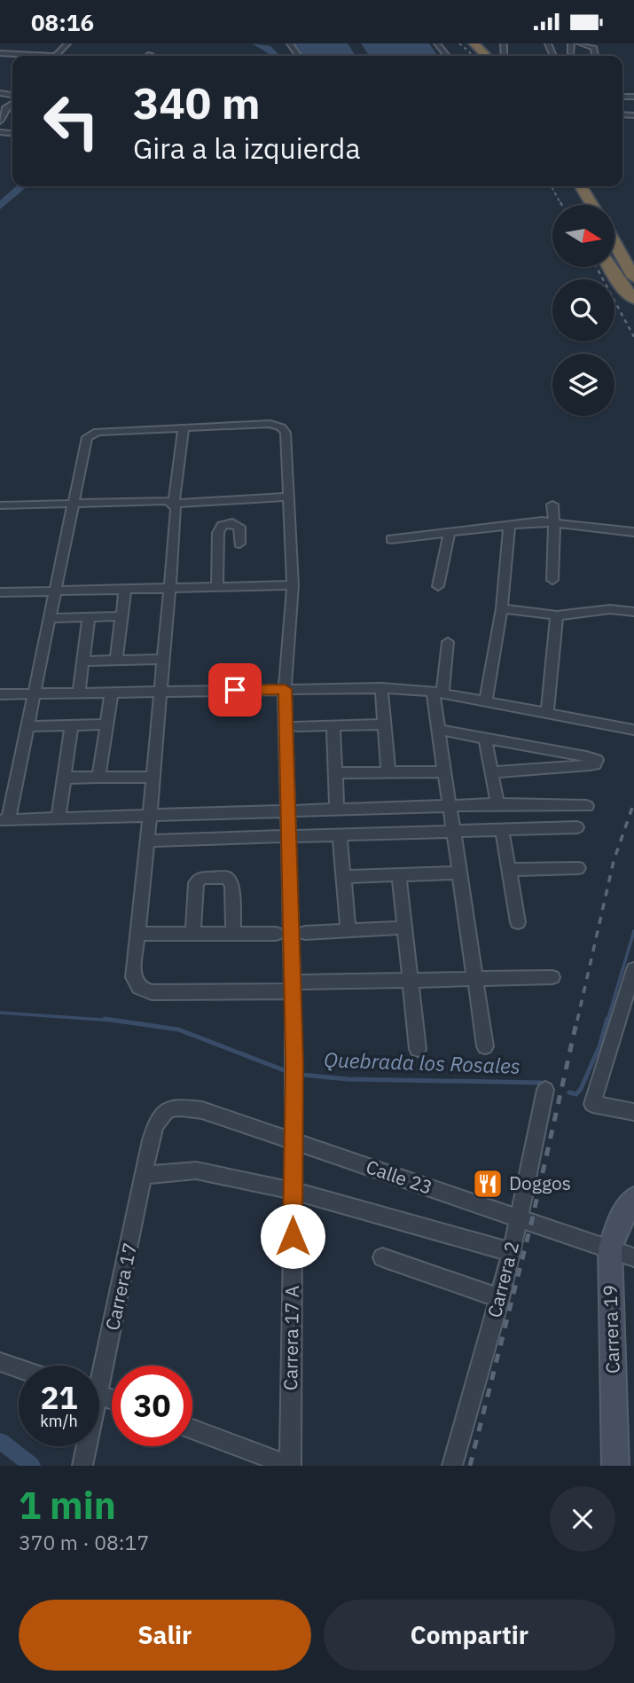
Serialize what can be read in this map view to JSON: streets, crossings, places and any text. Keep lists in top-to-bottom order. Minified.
{"streets":{"street":["Calle 23","Carrera 2","Carrera 17","Carrera 19","Carrera 17 A"]},"crossings":[["Calle 23","Carrera 2"],["Calle 23","Carrera 17"],["Calle 23","Carrera 19"],["Calle 23","Carrera 17 A"]],"water":["Quebrada los Rosales"],"places":{"restaurant":["Doggos"]},"north":"right","page":{"status":"08:16","turn":["340 m","Gira a la izquierda"],"speed":"21 km/h","limit":"30","heading":["1 min","370 m · 08:17"],"buttons":["Salir","Compartir"]}}
